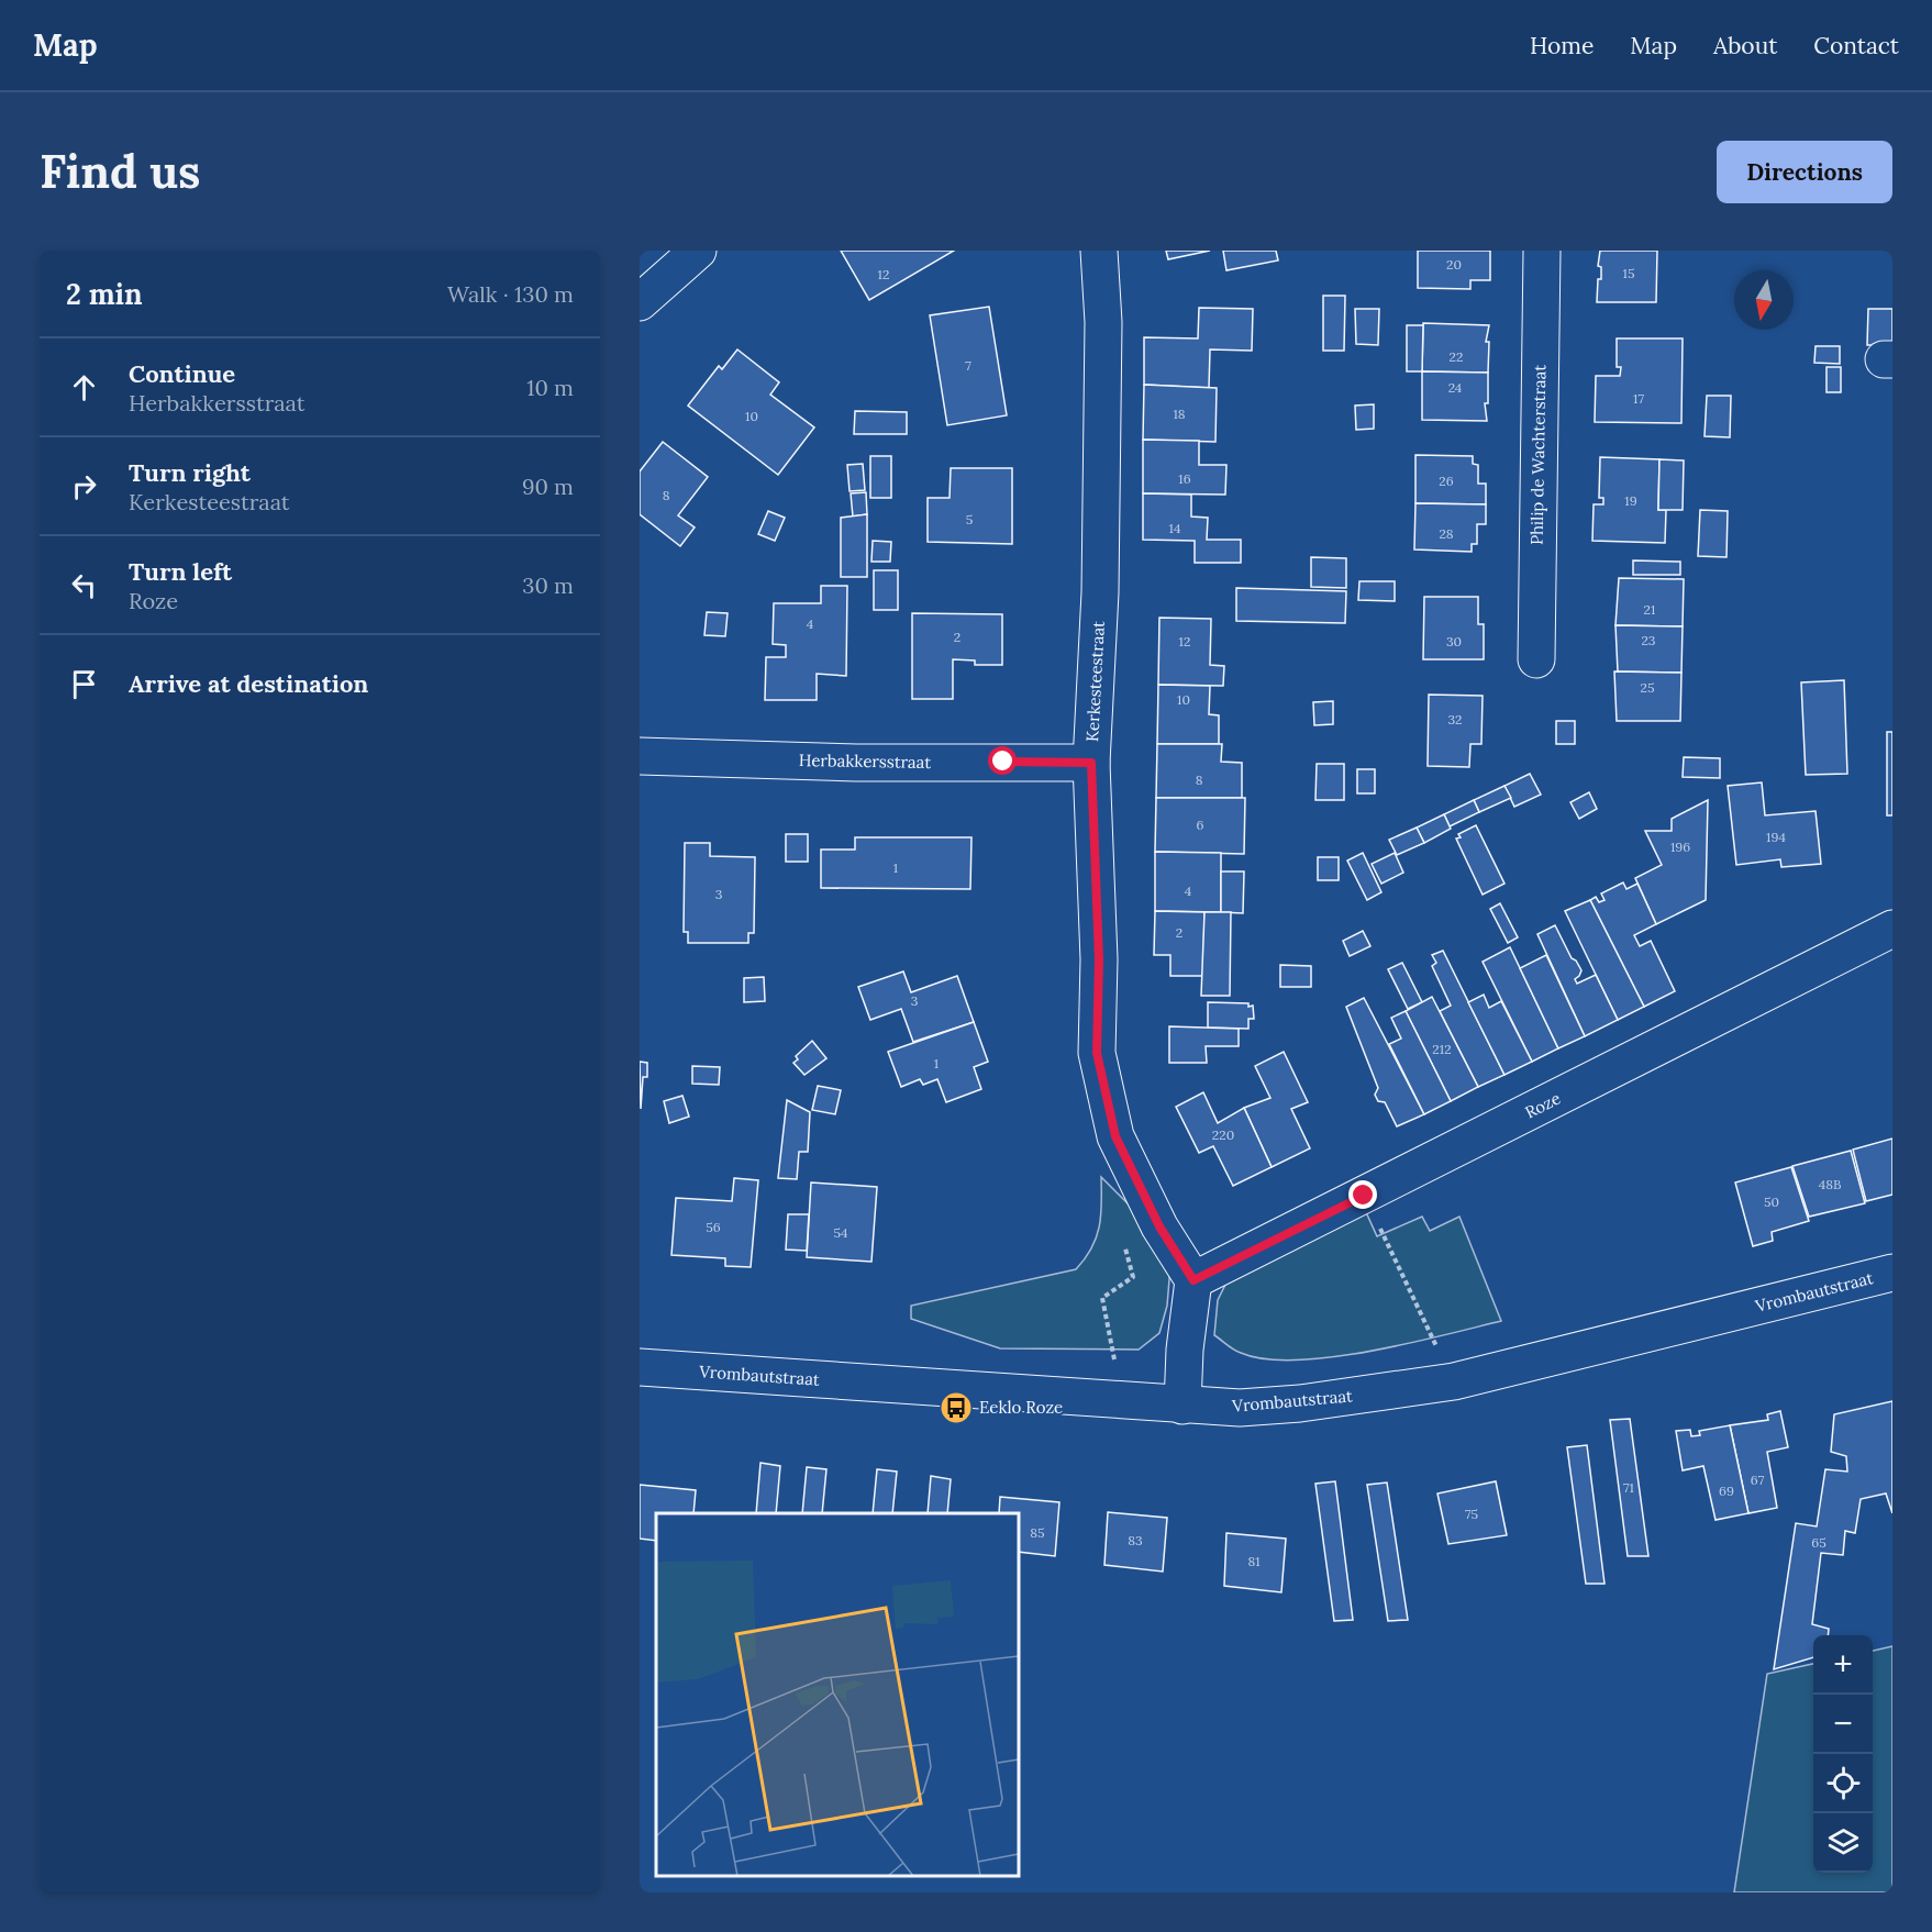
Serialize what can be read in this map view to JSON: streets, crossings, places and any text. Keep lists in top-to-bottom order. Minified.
{"streets":{"street":["Philip de Wachterstraat","Kerkesteestraat","Herbakkersstraat","Roze","Vrombautstraat"]},"crossings":[["Kerkesteestraat","Herbakkersstraat"],["Kerkesteestraat","Roze"]],"places":{"bus stop":["Eeklo Roze"]},"house_numbers":["20","15","12","22","7","24","17","18","10","16","26","8","19","5","14","28","21","4","2","23","12","30","25","10","32","8","6","194","196","1","4","3","2","3","212","1","220","48B","50","56","54","67","71","69","75","85","83","65","81"],"north":"bottom","page":{"header":"Map","nav":["Home","Map","About","Contact"],"buttons":"Directions","title":"Find us","heading":["2 min","Walk · 130 m"],"list":[["Continue","Herbakkersstraat","10 m"],["Turn right","Kerkesteestraat","90 m"],["Turn left","Roze","30 m"],"Arrive at destination"],"map_buttons":["+","−"]}}
